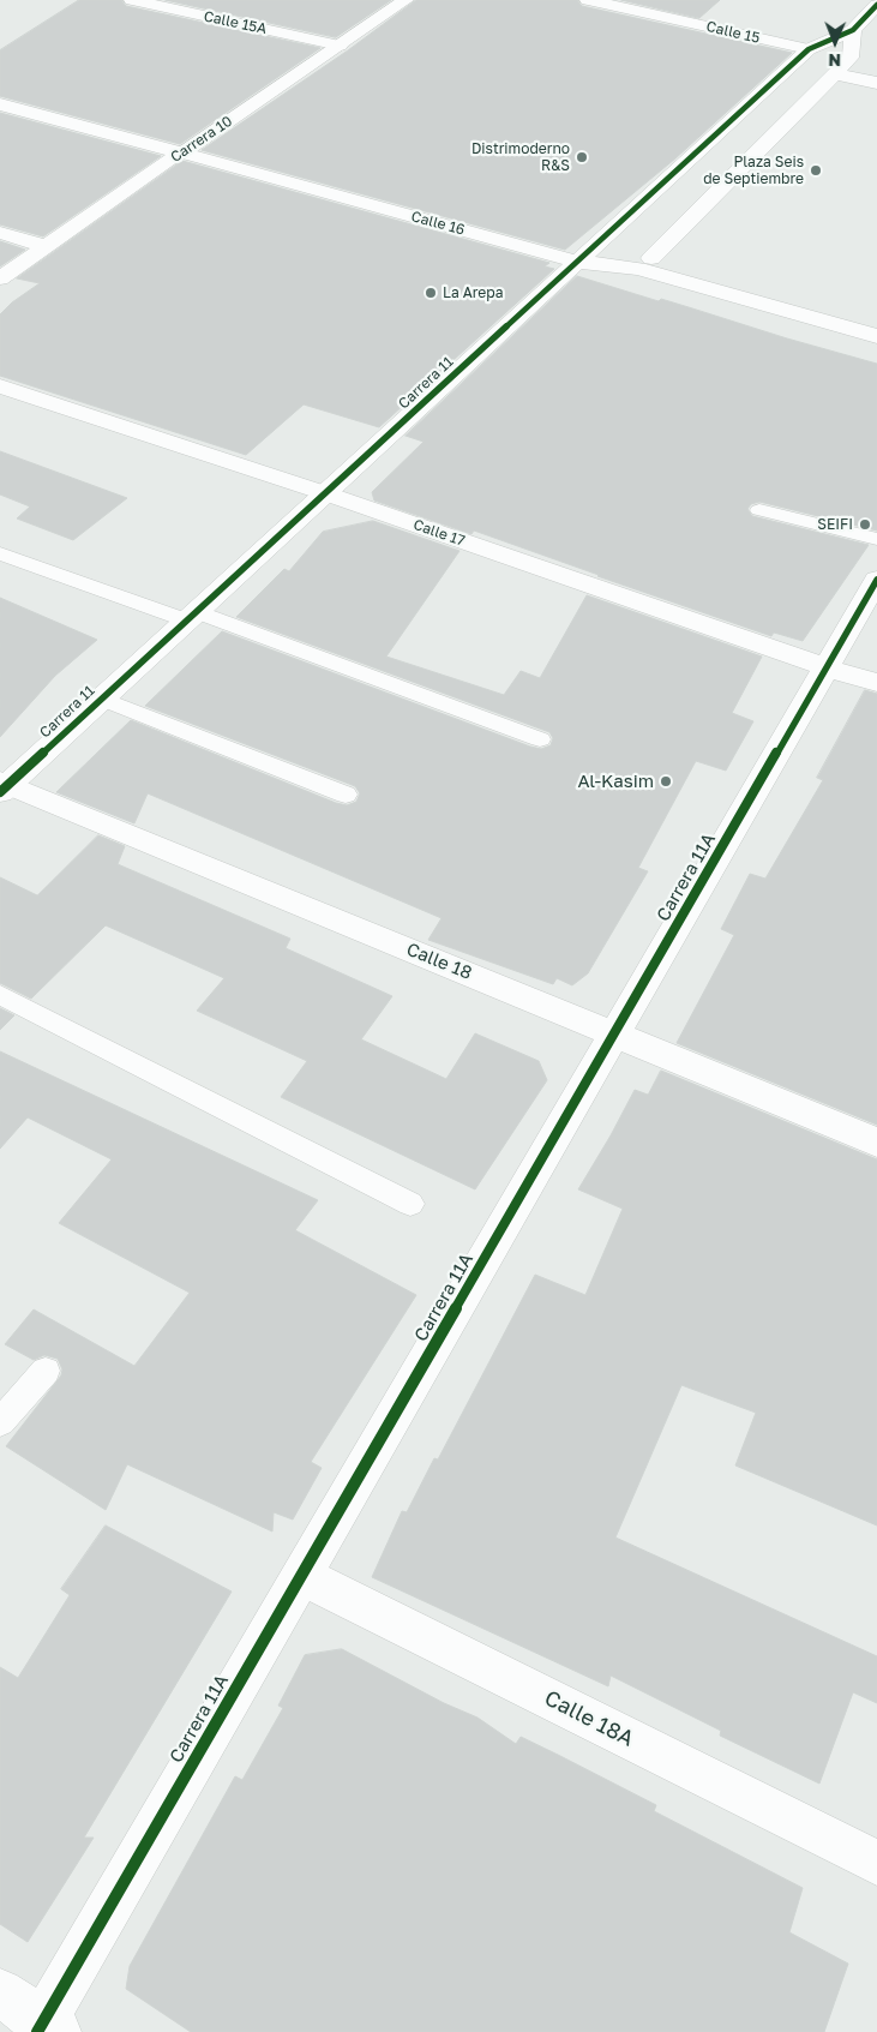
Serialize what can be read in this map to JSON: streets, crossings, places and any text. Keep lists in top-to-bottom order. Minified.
{"streets":{"street":["Calle 15A","Calle 15","Carrera 10","Calle 16","Carrera 11","Calle 17","Carrera 11A","Calle 18","Calle 18A"]},"crossings":[["Calle 15A","Carrera 10"],["Calle 15","Carrera 11"],["Carrera 10","Calle 16"],["Calle 16","Carrera 11"],["Carrera 11","Calle 17"],["Carrera 11","Calle 18"],["Calle 17","Carrera 11A"],["Carrera 11A","Calle 18"],["Carrera 11A","Calle 18A"]],"places":["Distrimoderno R&S","Plaza Seis de Septiembre","La Arepa","SEIFI","Al-Kasim"],"north":"bottom"}
